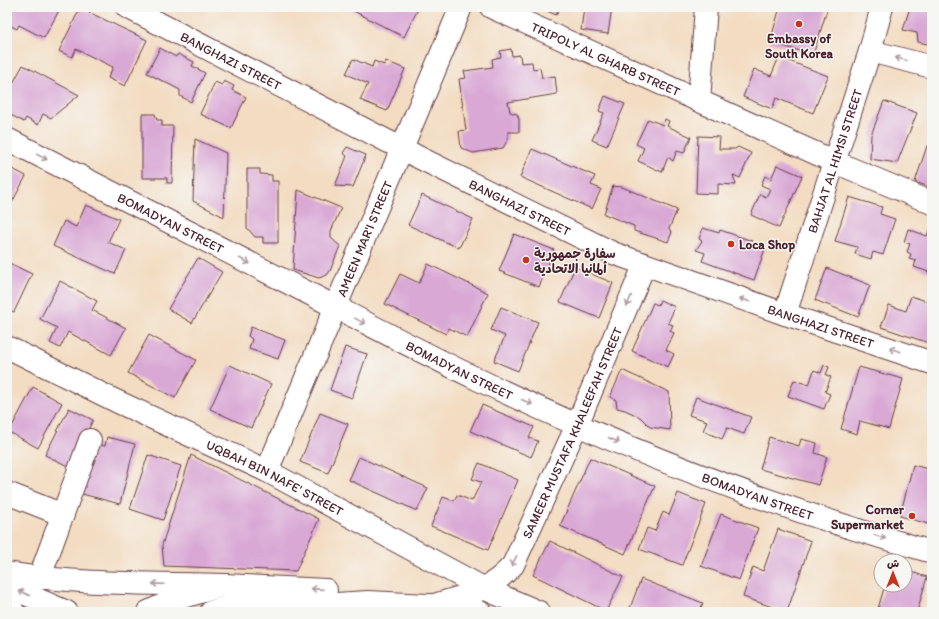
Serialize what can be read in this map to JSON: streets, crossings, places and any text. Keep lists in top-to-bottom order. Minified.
{"streets":{"street":["TRIPOLY AL GHARB STREET","BANGHAZI STREET","BAHJAT AL HIMSI STREET","BOMADYAN STREET","AMEEN MAR'I STREET","SAMEER MUSTAFA KHALEEFAH STREET","UQBAH BIN NAFE' STREET"]},"crossings":[["TRIPOLY AL GHARB STREET","BAHJAT AL HIMSI STREET"],["BANGHAZI STREET","BAHJAT AL HIMSI STREET"],["BANGHAZI STREET","AMEEN MAR'I STREET"],["BANGHAZI STREET","SAMEER MUSTAFA KHALEEFAH STREET"],["BOMADYAN STREET","AMEEN MAR'I STREET"],["BOMADYAN STREET","SAMEER MUSTAFA KHALEEFAH STREET"],["AMEEN MAR'I STREET","UQBAH BIN NAFE' STREET"],["SAMEER MUSTAFA KHALEEFAH STREET","UQBAH BIN NAFE' STREET"]],"one_way":["BOMADYAN STREET","SAMEER MUSTAFA KHALEEFAH STREET"],"places":["Embassy of South Korea","Loca Shop","سفارة جمهورية ألمانيا الاتحادية","Corner Supermarket"],"north":"top"}
